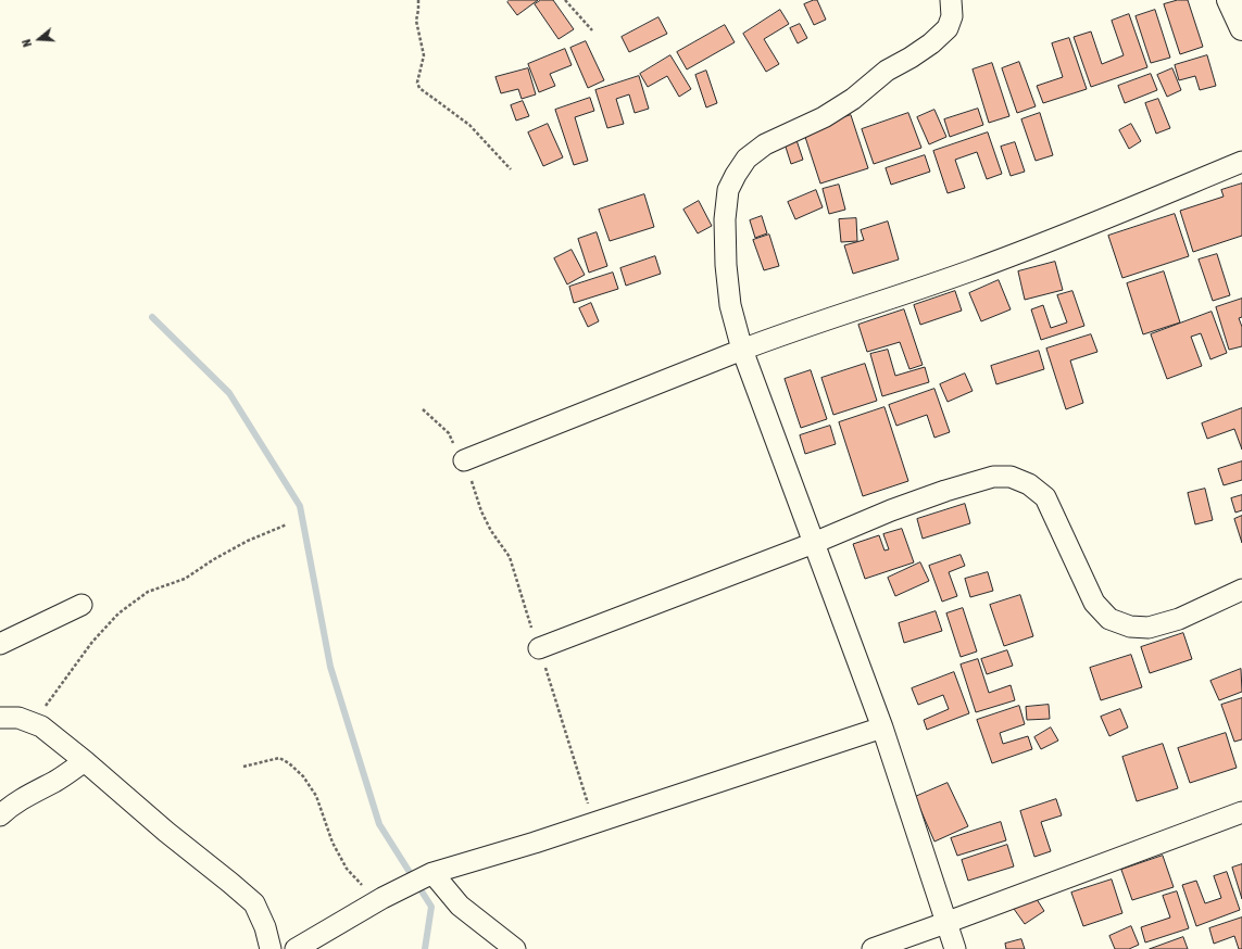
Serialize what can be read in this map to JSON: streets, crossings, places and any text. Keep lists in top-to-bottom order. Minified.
{"north":"left"}
